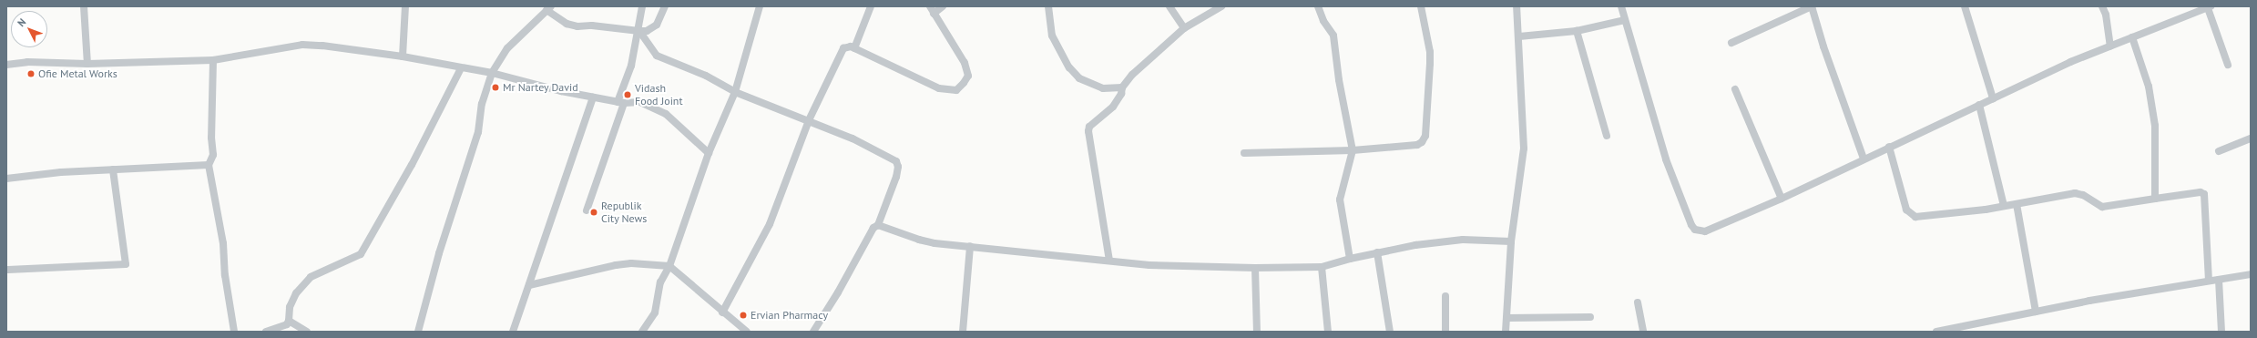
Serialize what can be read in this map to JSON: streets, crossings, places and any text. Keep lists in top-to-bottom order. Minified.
{"places":["Ofie Metal Works","Mr Nartey David","Vidash Food Joint","Republik City News","Ervian Pharmacy"],"north":"top left"}
